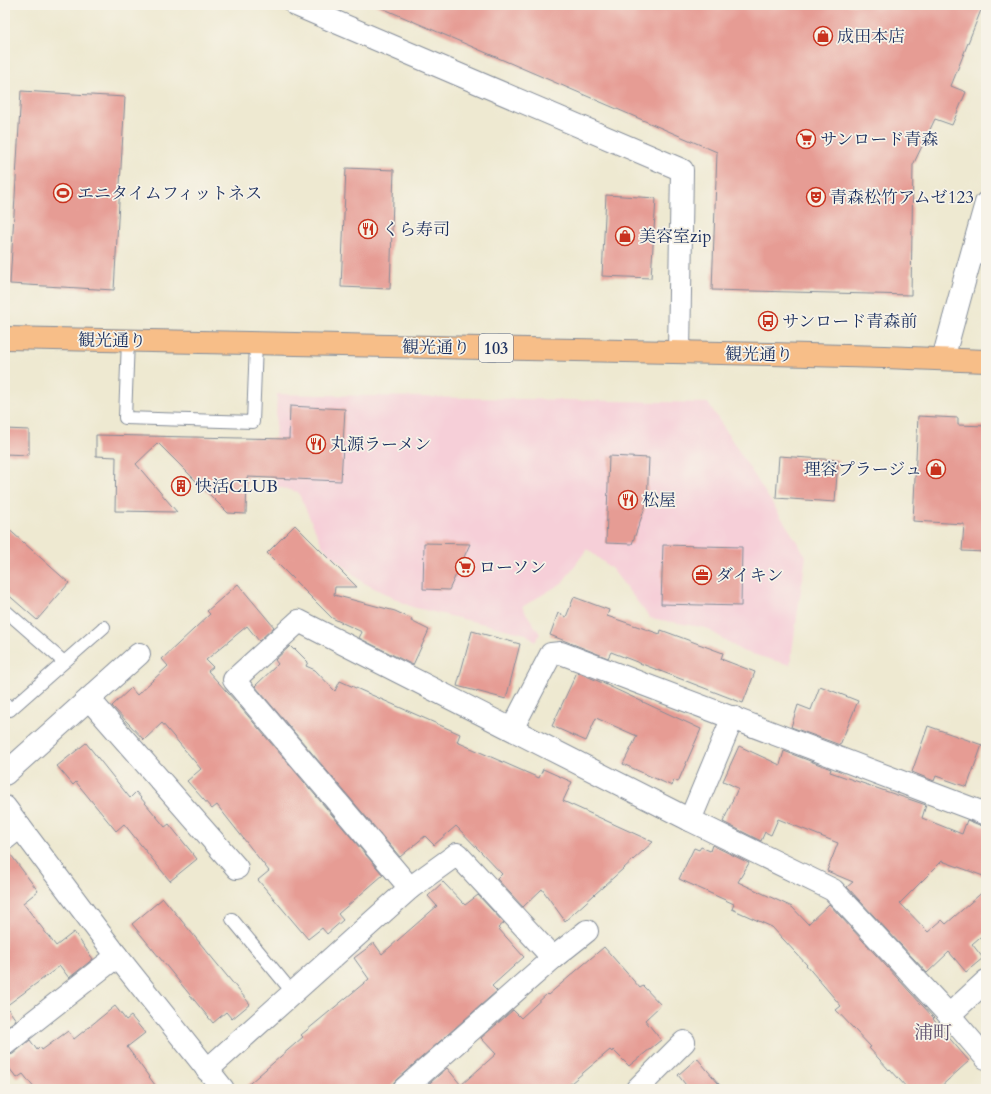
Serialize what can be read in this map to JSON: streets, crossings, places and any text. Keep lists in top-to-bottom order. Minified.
{"streets":{"highway":["観光通り","103"]},"districts":["浦町"],"places":{"shop":["成田本店","美容室zip","理容プラージュ"],"supermarket":["サンロード青森","ローソン"],"sports":["エニタイムフィットネス"],"theatre":["青森松竹アムゼ123"],"restaurant":["くら寿司","丸源ラーメン","松屋"],"bus stop":["サンロード青森前"],"building":["快活CLUB"],"office":["ダイキン"]}}
